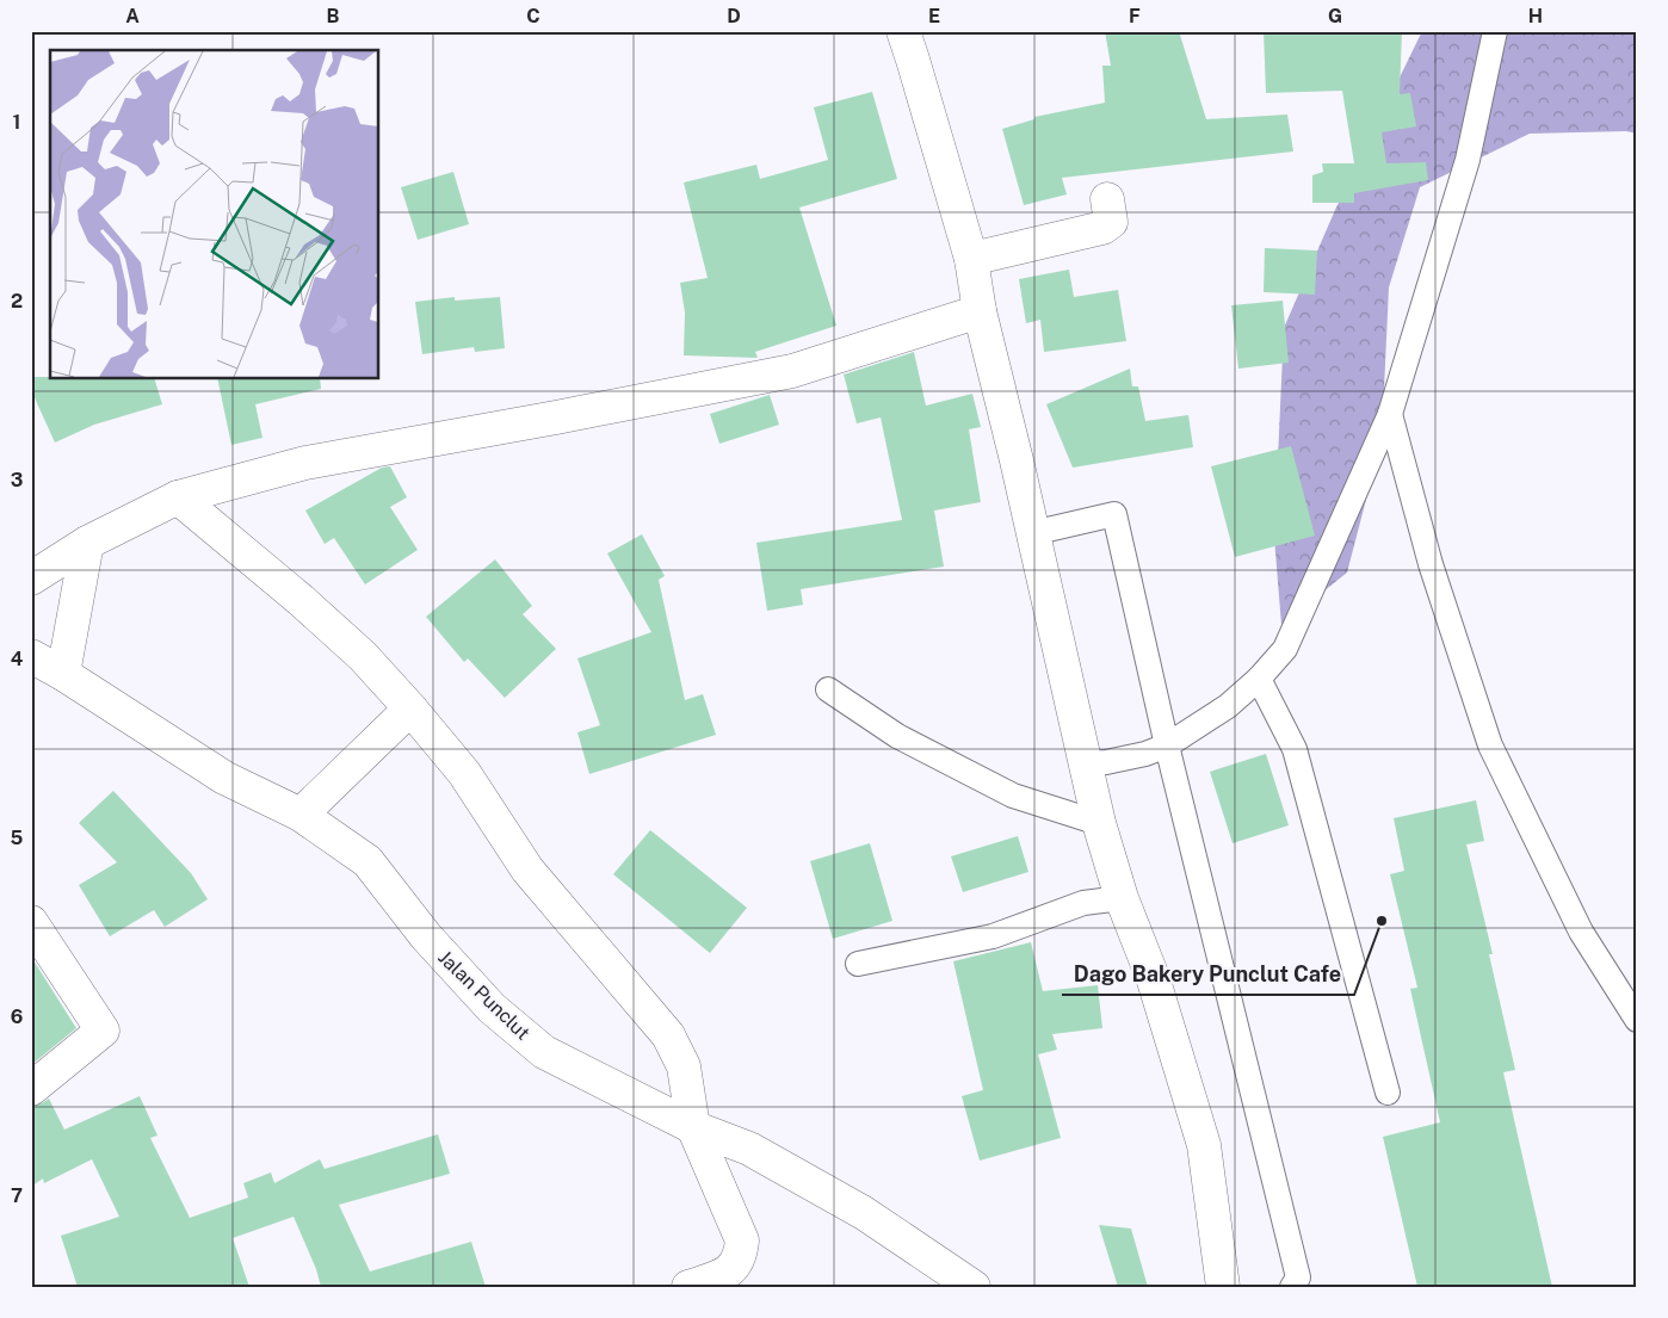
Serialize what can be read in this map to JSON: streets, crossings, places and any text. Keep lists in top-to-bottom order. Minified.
{"streets":{"street":["Jalan Punclut"]},"places":["Dago Bakery Punclut Cafe"],"grid":{"columns":["A","B","C","D","E","F","G","H"],"rows":["1","2","3","4","5","6","7"]}}
